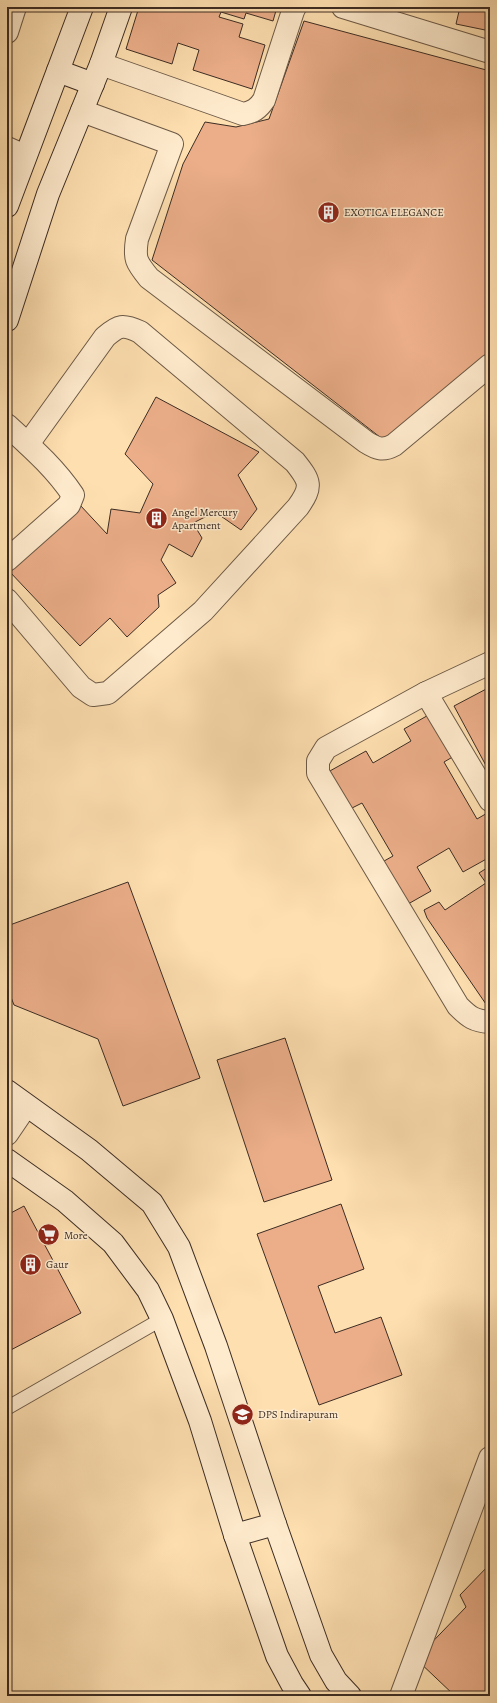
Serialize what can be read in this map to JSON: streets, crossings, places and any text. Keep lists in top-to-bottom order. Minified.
{"places":{"building":["EXOTICA ELEGANCE","Angel Mercury Apartment","Gaur"],"supermarket":["More"],"school or university":["DPS Indirapuram"]}}
